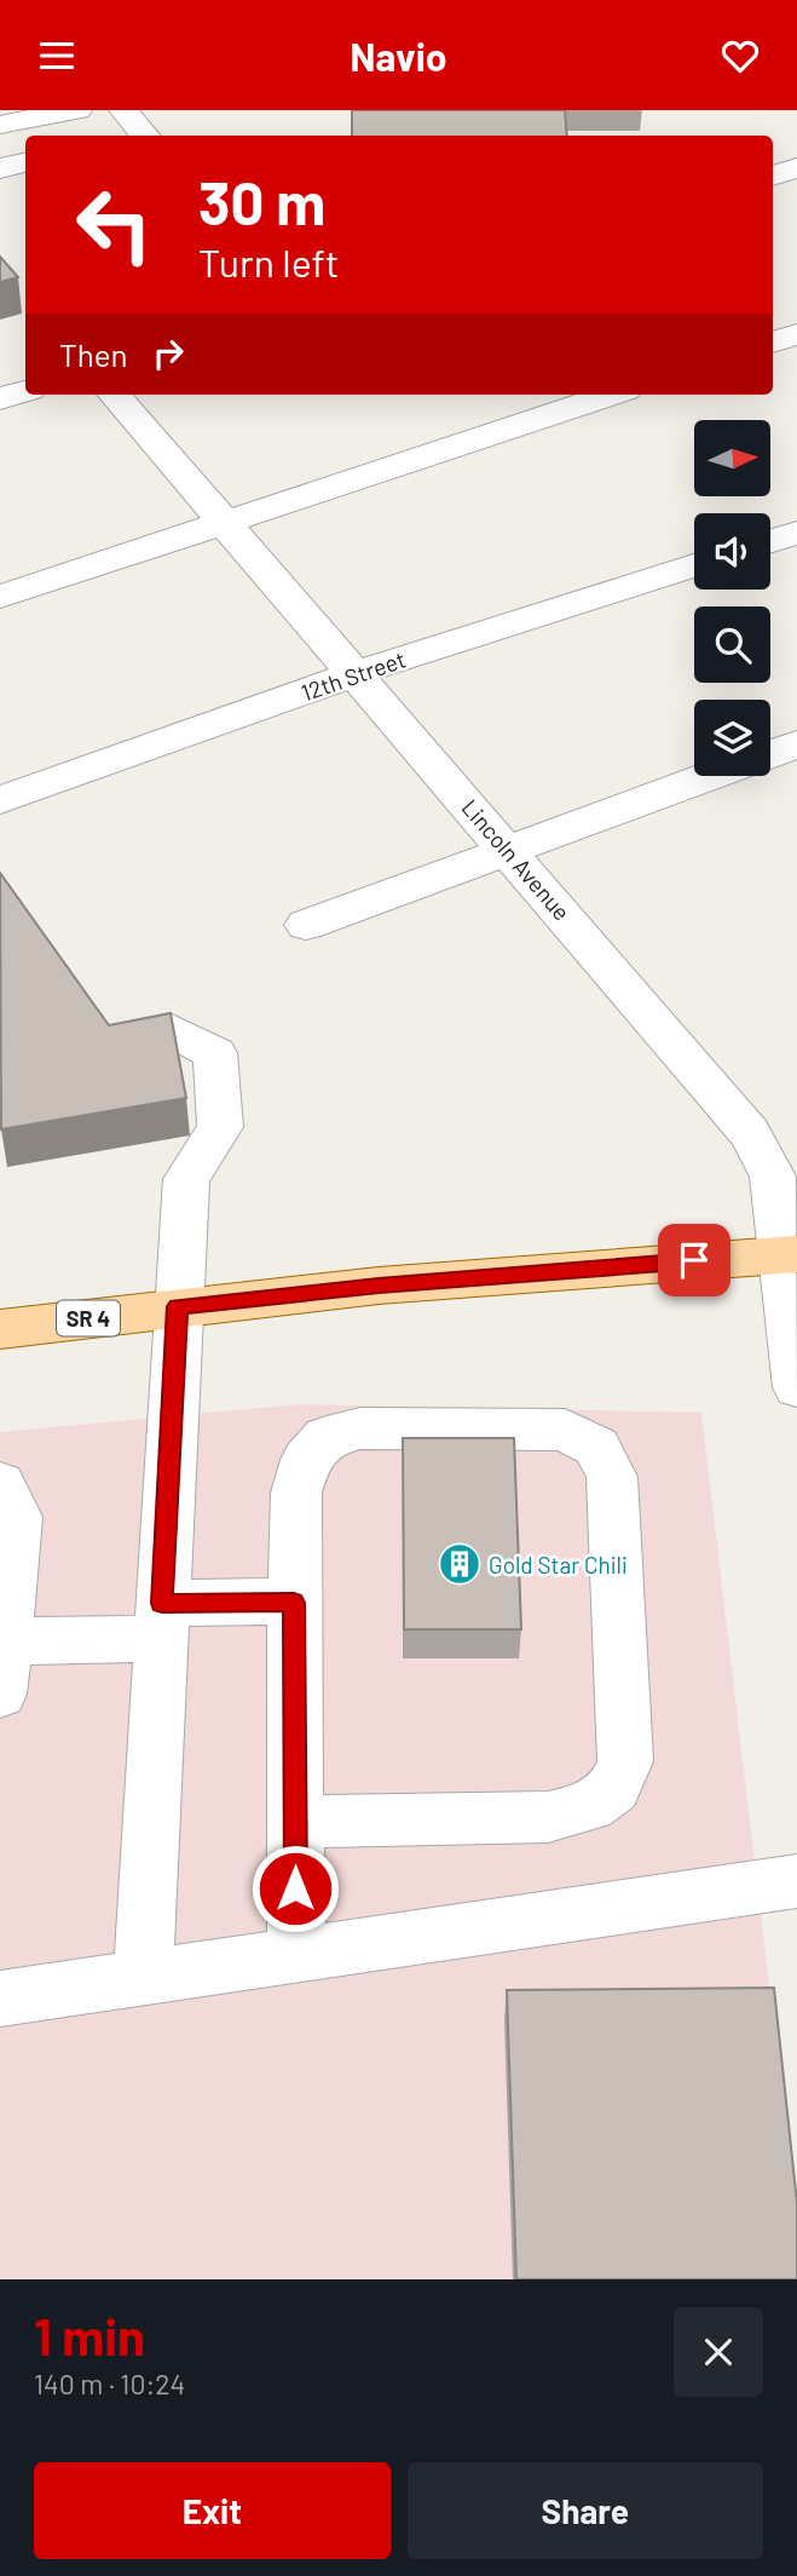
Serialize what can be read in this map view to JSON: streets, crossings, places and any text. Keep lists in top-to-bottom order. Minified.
{"streets":{"main road":["SR 4"],"street":["12th Street","Lincoln Avenue"]},"crossings":[["12th Street","Lincoln Avenue"],["Lincoln Avenue","SR 4"]],"places":{"building":["Gold Star Chili"]},"north":"right","page":{"header":"Navio","turn":["30 m","Turn left"],"then":"Then","heading":["1 min","140 m · 10:24"],"buttons":["Exit","Share"]}}
